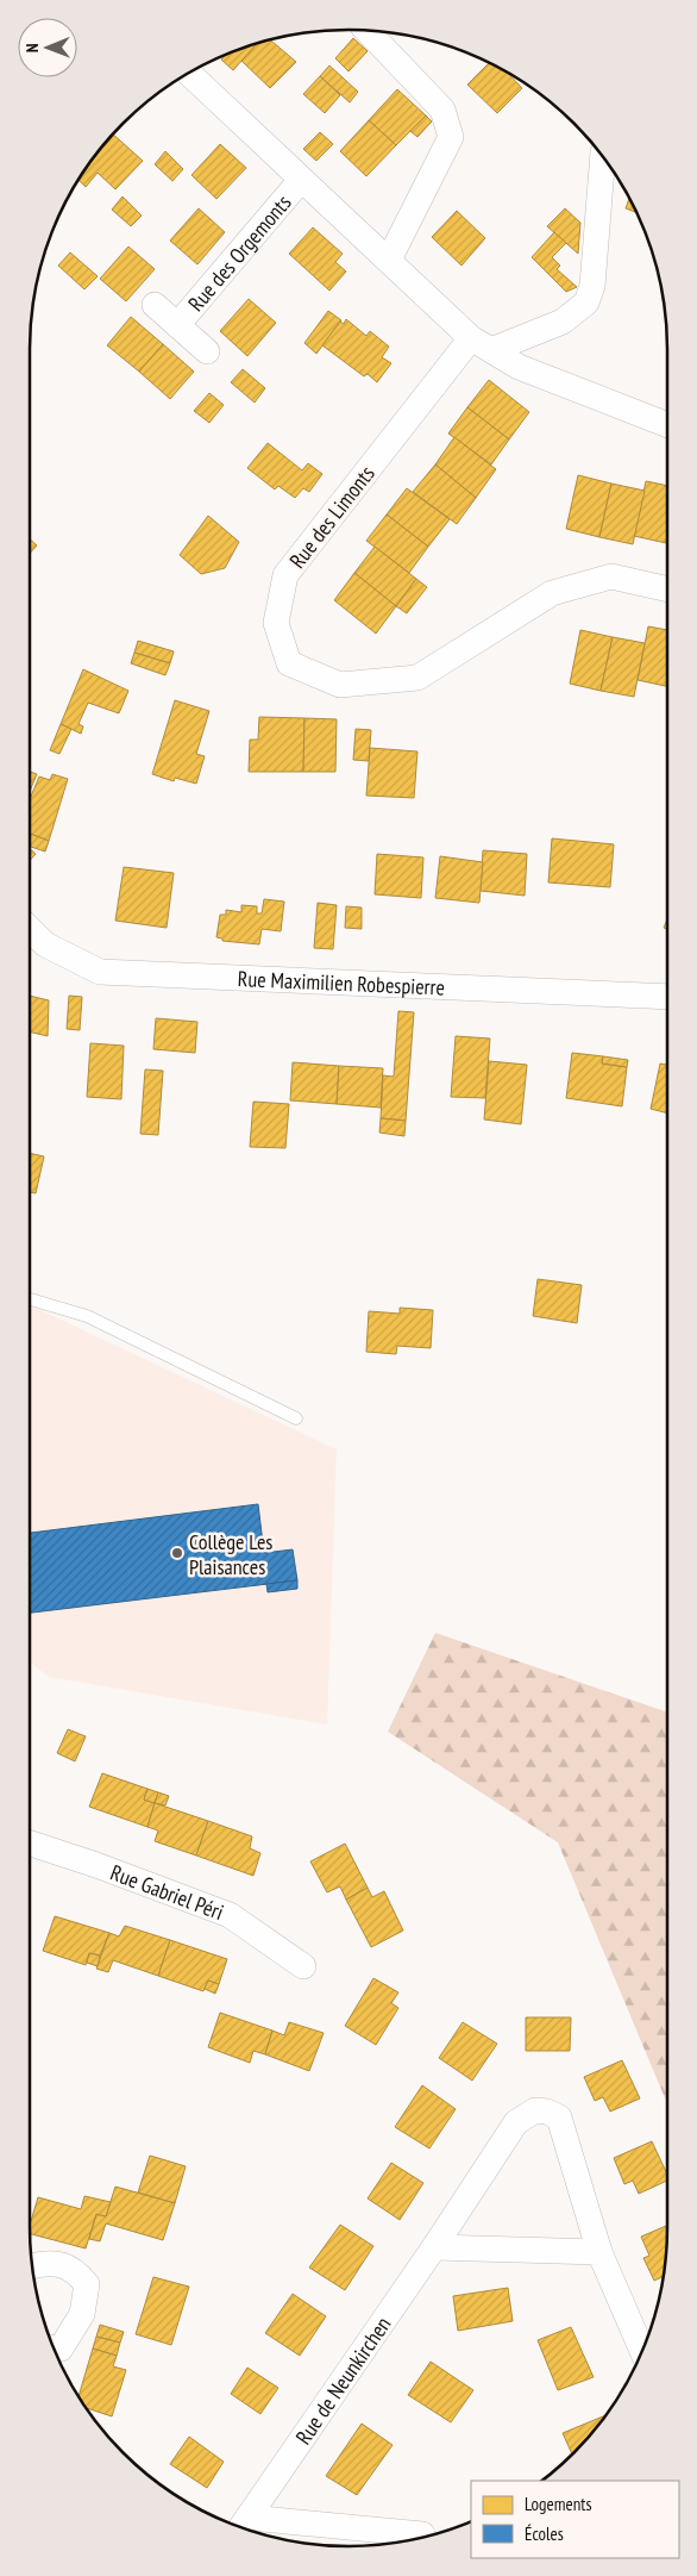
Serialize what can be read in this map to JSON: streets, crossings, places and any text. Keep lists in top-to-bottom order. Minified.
{"streets":{"street":["Rue des Orgemonts","Rue des Limonts","Rue Maximilien Robespierre","Rue Gabriel Péri","Rue de Neunkirchen"]},"crossings":[["Rue des Orgemonts","Rue des Limonts"]],"places":["Collège Les Plaisances"],"legend":["Logements","Écoles"],"north":"left"}
